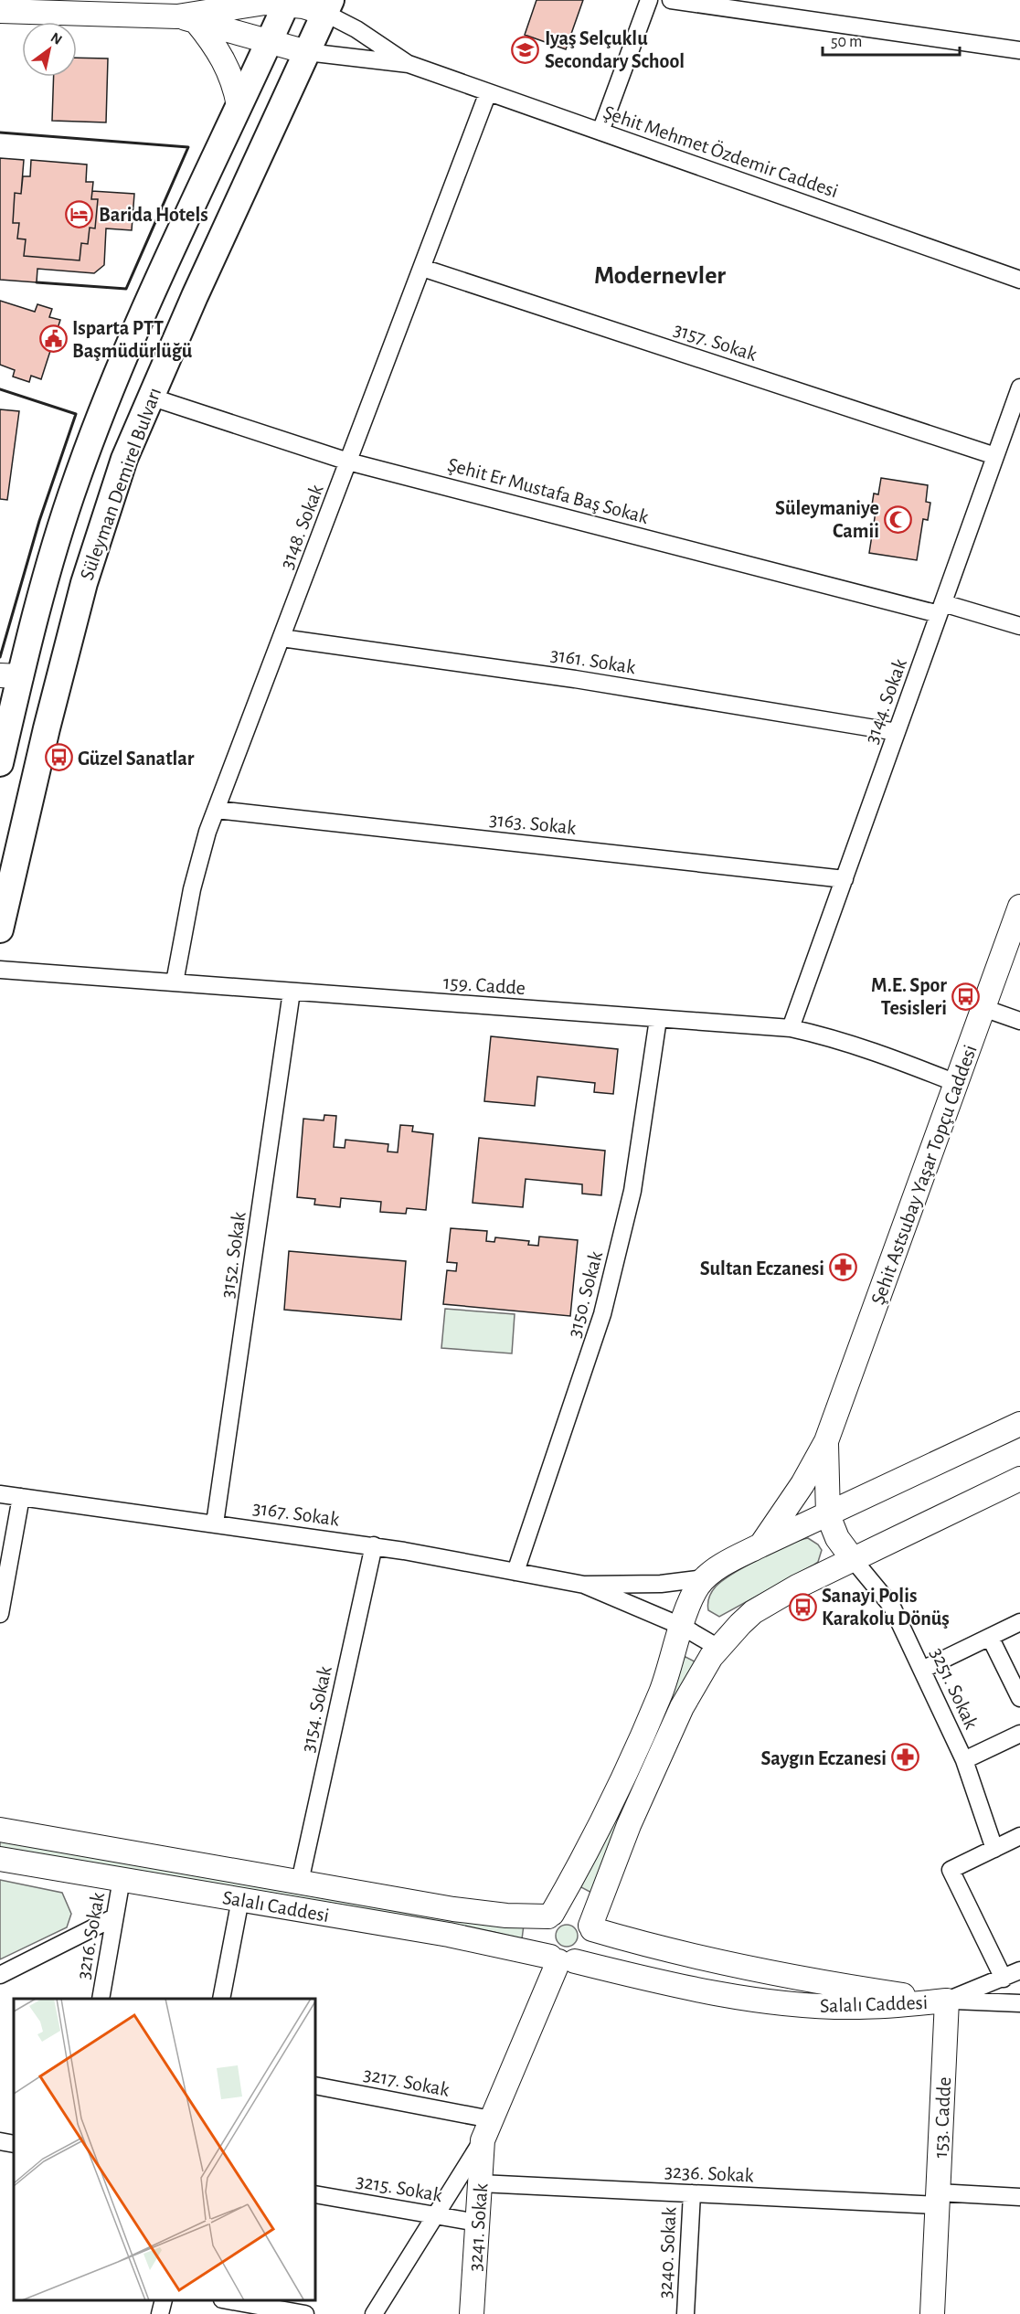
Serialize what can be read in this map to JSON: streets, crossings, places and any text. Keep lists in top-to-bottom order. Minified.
{"streets":{"main road":["Süleyman Demirel Bulvarı"],"street":["Şehit Mehmet Özdemir Caddesi","3157. Sokak","Şehit Er Mustafa Baş Sokak","3148. Sokak","3161. Sokak","3144. Sokak","3163. Sokak","159. Cadde","Şehit Astsubay Yaşar Topçu Caddesi","3152. Sokak","3150. Sokak","3167. Sokak","3251. Sokak","3154. Sokak","Salalı Caddesi","3216. Sokak","3217. Sokak","153. Cadde","3236. Sokak","3215. Sokak","3241. Sokak","3240. Sokak"]},"crossings":[["Şehit Mehmet Özdemir Caddesi","Süleyman Demirel Bulvarı"],["Şehit Mehmet Özdemir Caddesi","3148. Sokak"],["3157. Sokak","3148. Sokak"],["3157. Sokak","3144. Sokak"],["Süleyman Demirel Bulvarı","Şehit Er Mustafa Baş Sokak"],["Şehit Er Mustafa Baş Sokak","3148. Sokak"],["Şehit Er Mustafa Baş Sokak","3144. Sokak"],["3148. Sokak","3161. Sokak"],["3148. Sokak","3163. Sokak"],["3148. Sokak","159. Cadde"],["3161. Sokak","3144. Sokak"],["3144. Sokak","3163. Sokak"],["3144. Sokak","159. Cadde"],["159. Cadde","Şehit Astsubay Yaşar Topçu Caddesi"],["159. Cadde","3152. Sokak"],["159. Cadde","3150. Sokak"],["Şehit Astsubay Yaşar Topçu Caddesi","3167. Sokak"],["Şehit Astsubay Yaşar Topçu Caddesi","3251. Sokak"],["Şehit Astsubay Yaşar Topçu Caddesi","Salalı Caddesi"],["3152. Sokak","3167. Sokak"],["3150. Sokak","3167. Sokak"],["3167. Sokak","3154. Sokak"],["3154. Sokak","Salalı Caddesi"],["Salalı Caddesi","3216. Sokak"],["Salalı Caddesi","153. Cadde"],["3217. Sokak","3241. Sokak"],["153. Cadde","3236. Sokak"],["3236. Sokak","3241. Sokak"],["3236. Sokak","3240. Sokak"],["3215. Sokak","3241. Sokak"]],"districts":["Modernevler"],"places":{"school or university":["Iyaş Selçuklu Secondary School"],"hotel":["Barida Hotels"],"public building":["Isparta PTT Başmüdürlüğü"],"mosque":["Süleymaniye Camii"],"bus stop":["Güzel Sanatlar","M.E. Spor Tesisleri","Sanayi Polis Karakolu Dönüş"],"pharmacy":["Sultan Eczanesi","Saygın Eczanesi"]},"scale_bar":"50 m","north":"top right"}
